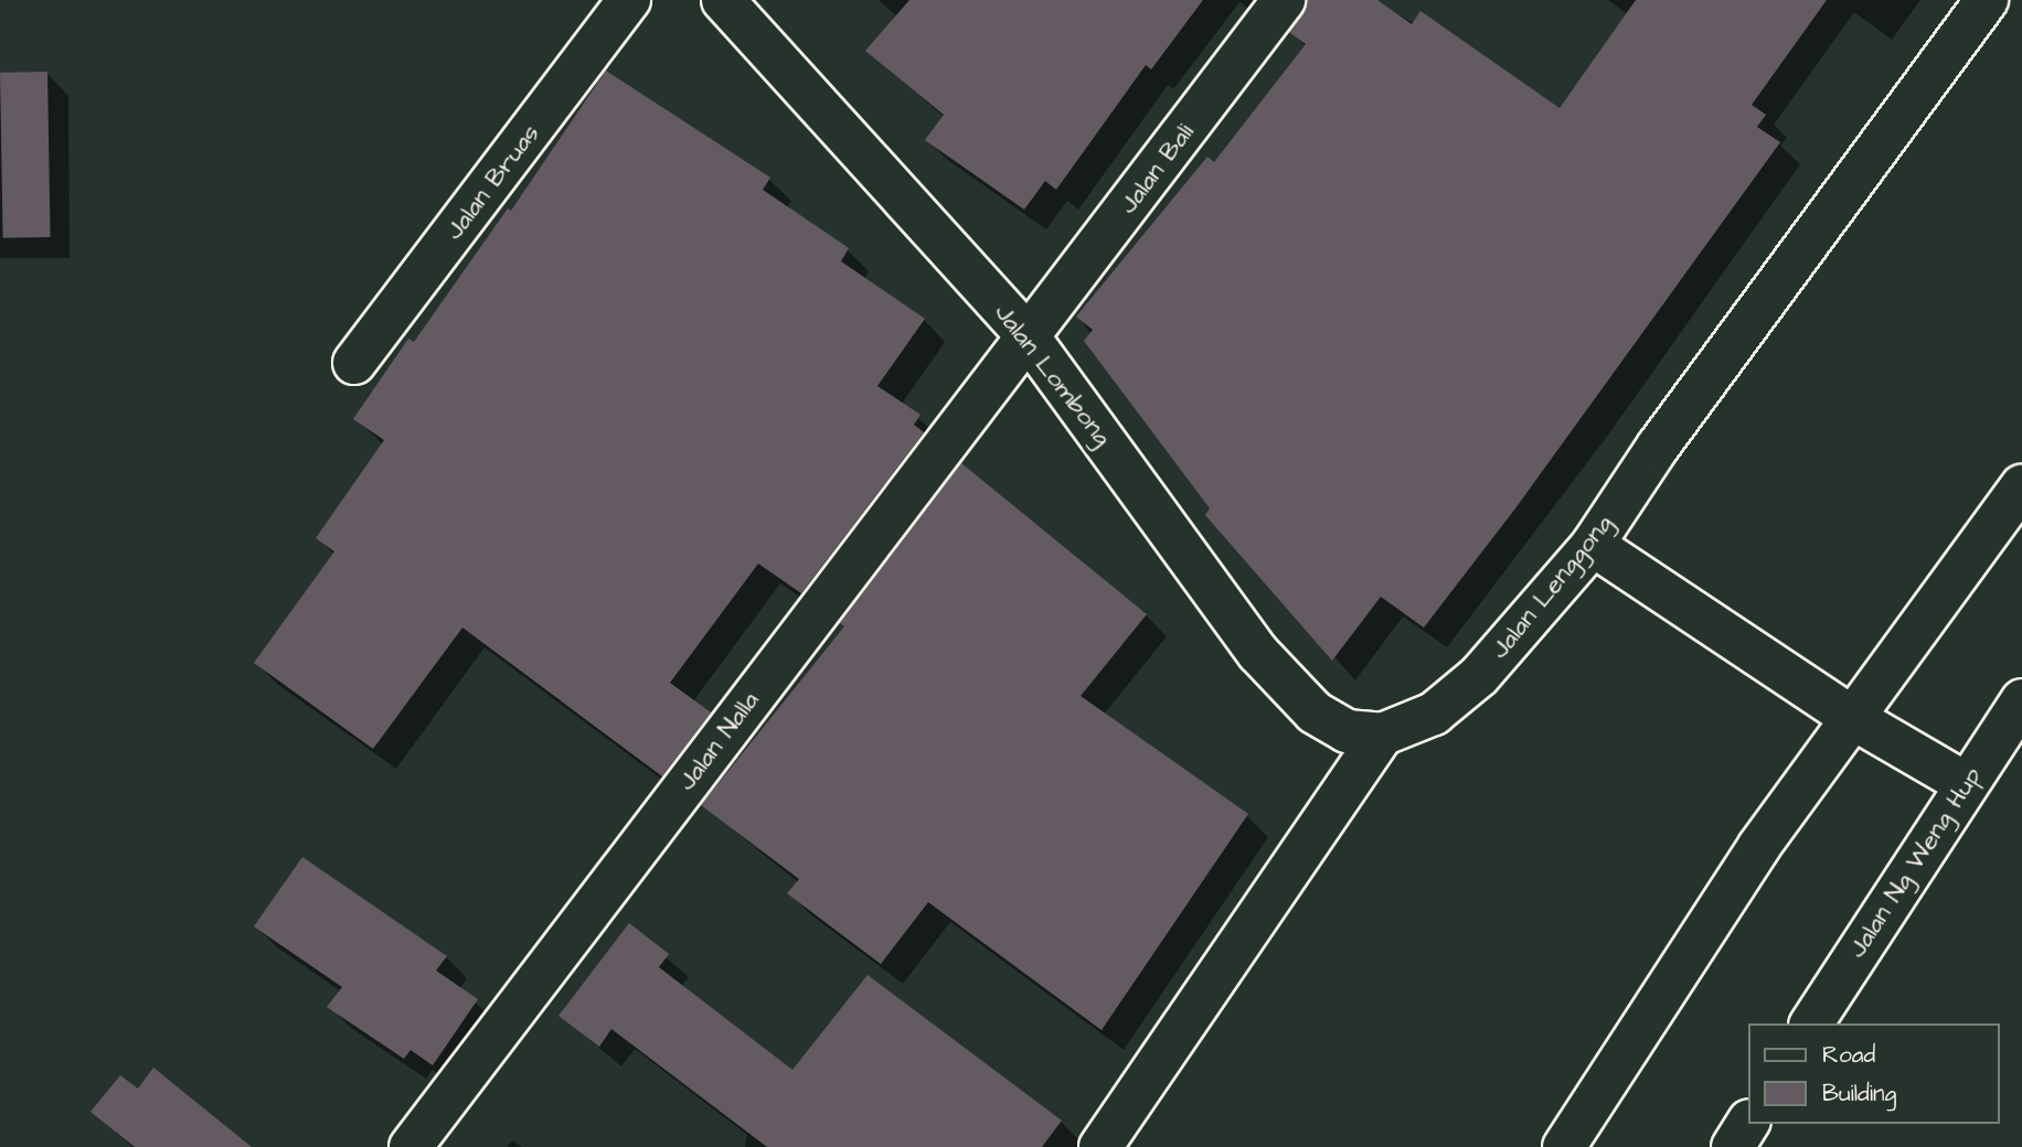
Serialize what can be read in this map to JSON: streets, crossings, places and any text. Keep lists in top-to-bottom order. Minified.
{"streets":{"street":["Jalan Bali","Jalan Bruas","Jalan Lombong","Jalan Lenggong","Jalan Nalla","Jalan Ng Weng Hup"]},"crossings":[["Jalan Bali","Jalan Lombong"],["Jalan Bali","Jalan Nalla"],["Jalan Lombong","Jalan Lenggong"],["Jalan Lombong","Jalan Nalla"]],"legend":["Road","Building"]}
